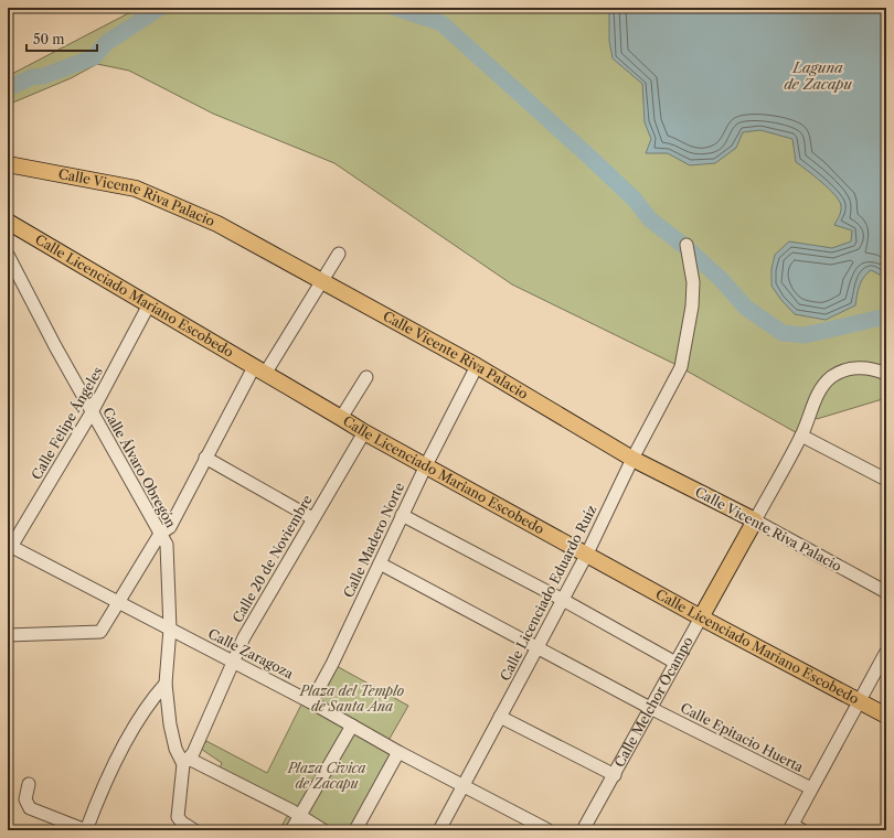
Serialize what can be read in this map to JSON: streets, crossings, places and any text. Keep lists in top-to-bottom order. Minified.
{"streets":{"main road":["Calle Vicente Riva Palacio","Calle Licenciado Mariano Escobedo","Calle Melchor Ocampo"],"street":["Calle Felipe Ángeles","Calle Álvaro Obregón","Calle Madero Norte","Calle 20 de Noviembre","Calle Licenciado Eduardo Ruíz","Calle Zaragoza","Calle Epitacio Huerta"]},"crossings":[["Calle Vicente Riva Palacio","Calle Madero Norte"],["Calle Vicente Riva Palacio","Calle Licenciado Eduardo Ruíz"],["Calle Vicente Riva Palacio","Calle Melchor Ocampo"],["Calle Licenciado Mariano Escobedo","Calle Felipe Ángeles"],["Calle Licenciado Mariano Escobedo","Calle Madero Norte"],["Calle Licenciado Mariano Escobedo","Calle 20 de Noviembre"],["Calle Licenciado Mariano Escobedo","Calle Licenciado Eduardo Ruíz"],["Calle Licenciado Mariano Escobedo","Calle Melchor Ocampo"],["Calle Felipe Ángeles","Calle Álvaro Obregón"],["Calle Felipe Ángeles","Calle Zaragoza"],["Calle Álvaro Obregón","Calle 20 de Noviembre"],["Calle Álvaro Obregón","Calle Zaragoza"],["Calle Madero Norte","Calle Zaragoza"],["Calle Madero Norte","Calle Epitacio Huerta"],["Calle 20 de Noviembre","Calle Zaragoza"],["Calle Licenciado Eduardo Ruíz","Calle Zaragoza"],["Calle Licenciado Eduardo Ruíz","Calle Epitacio Huerta"],["Calle Melchor Ocampo","Calle Epitacio Huerta"]],"water":["Laguna de Zacapu"],"parks":["Plaza del Templo de Santa Ana","Plaza Civica de Zacapu"],"scale_bar":"50 m"}
